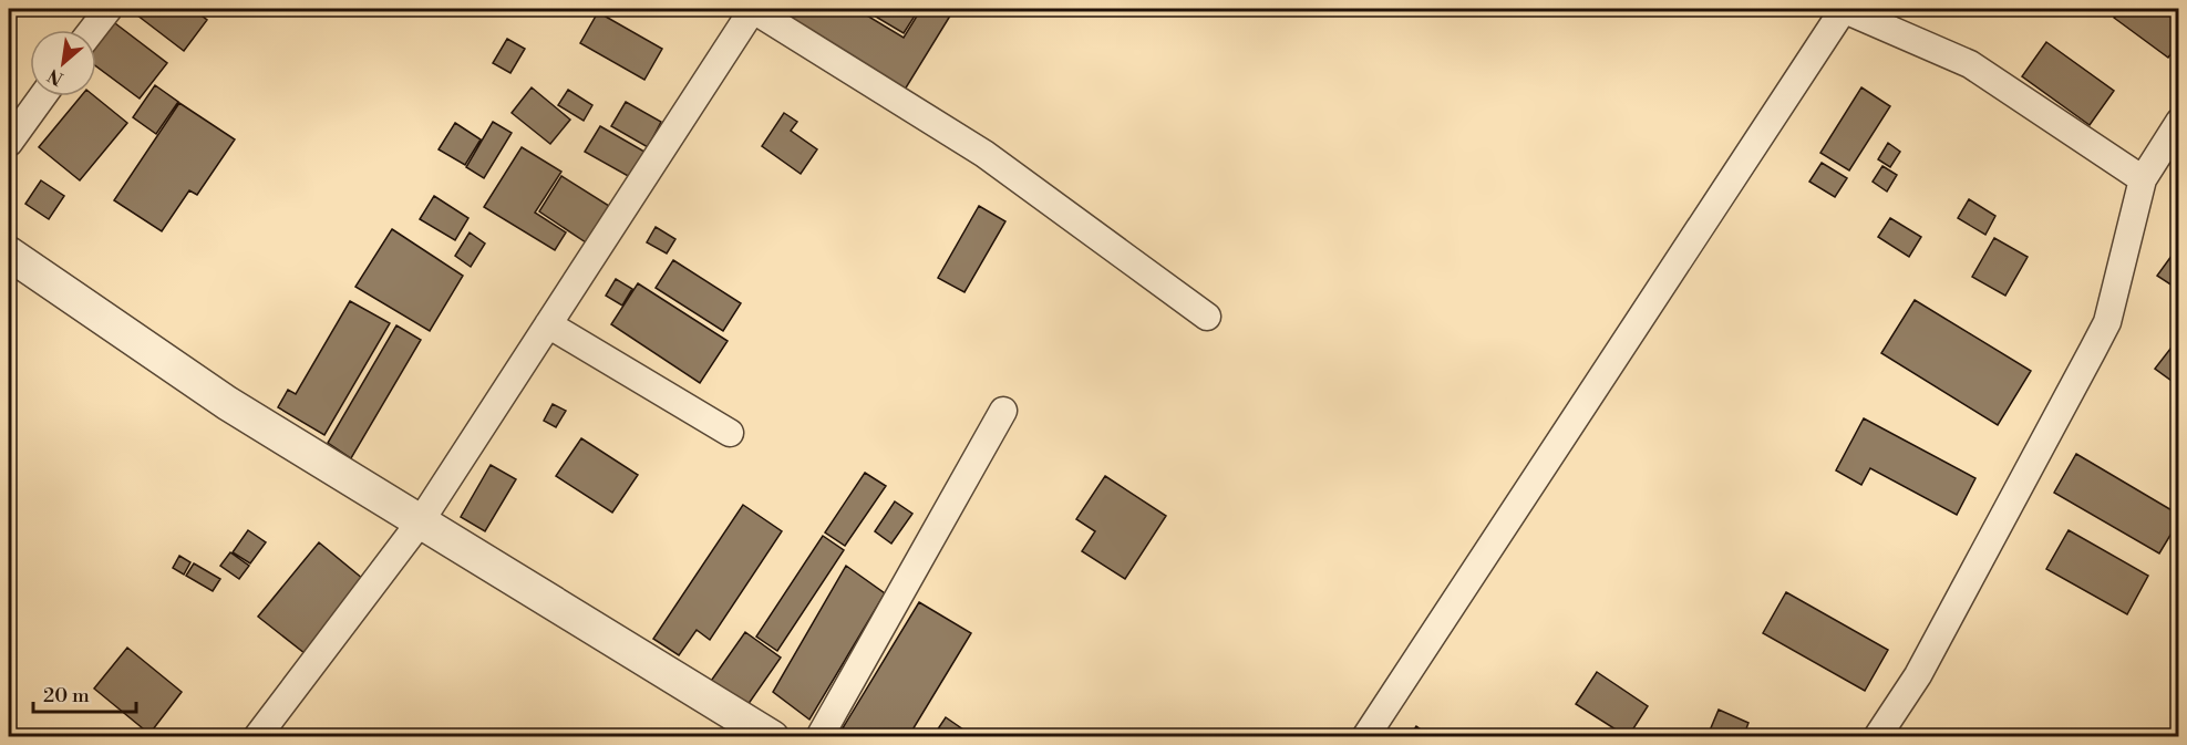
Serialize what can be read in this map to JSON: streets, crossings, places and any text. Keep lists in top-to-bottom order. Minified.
{"scale_bar":"20 m","north":"bottom left"}
